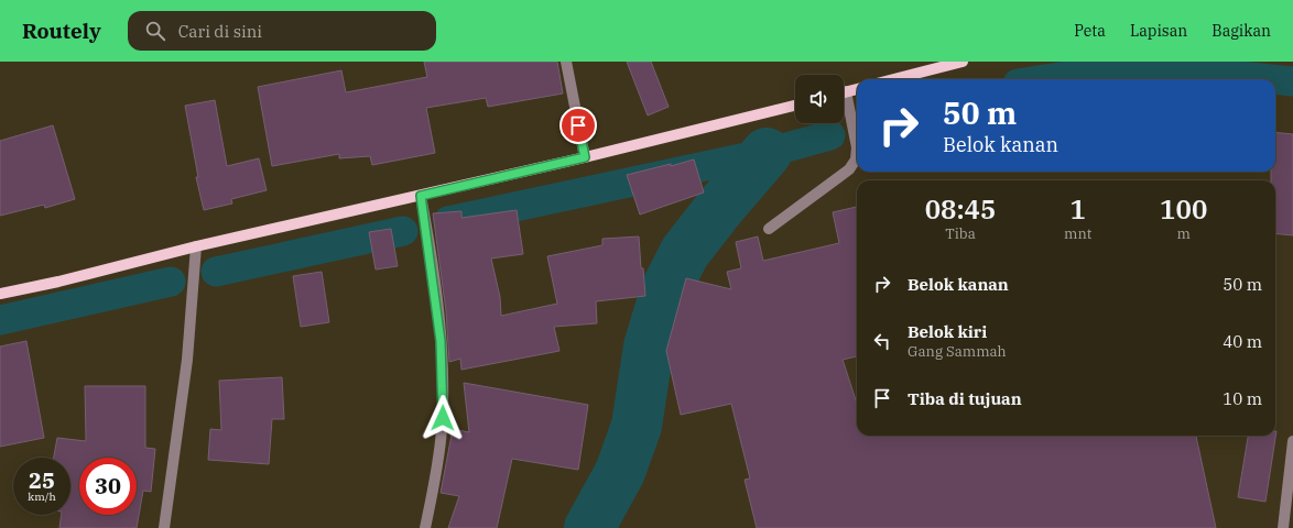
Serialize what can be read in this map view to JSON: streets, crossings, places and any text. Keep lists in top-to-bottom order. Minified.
{"page":{"header":"Routely","search":"Cari di sini","nav":["Peta","Lapisan","Bagikan"],"turn":["50 m","Belok kanan"],"eta":["08:45","Tiba","1","mnt","100","m"],"list":[{"name":"Belok kanan","value":"50 m"},{"name":"Belok kiri","note":"Gang Sammah","value":"40 m"},{"name":"Tiba di tujuan","value":"10 m"}],"speed":"25 km/h","limit":"30"}}
